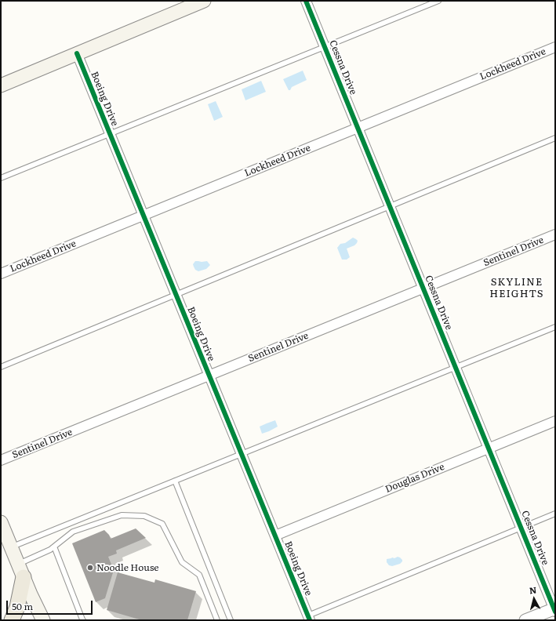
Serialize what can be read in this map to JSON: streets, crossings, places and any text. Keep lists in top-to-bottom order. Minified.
{"streets":{"street":["Lockheed Drive","Cessna Drive","Boeing Drive","Sentinel Drive","Douglas Drive"]},"crossings":[["Lockheed Drive","Cessna Drive"],["Lockheed Drive","Boeing Drive"],["Cessna Drive","Sentinel Drive"],["Cessna Drive","Douglas Drive"],["Boeing Drive","Sentinel Drive"],["Boeing Drive","Douglas Drive"]],"districts":["SKYLINE HEIGHTS"],"places":["Noodle House"],"scale_bar":"50 m","north":"top"}
